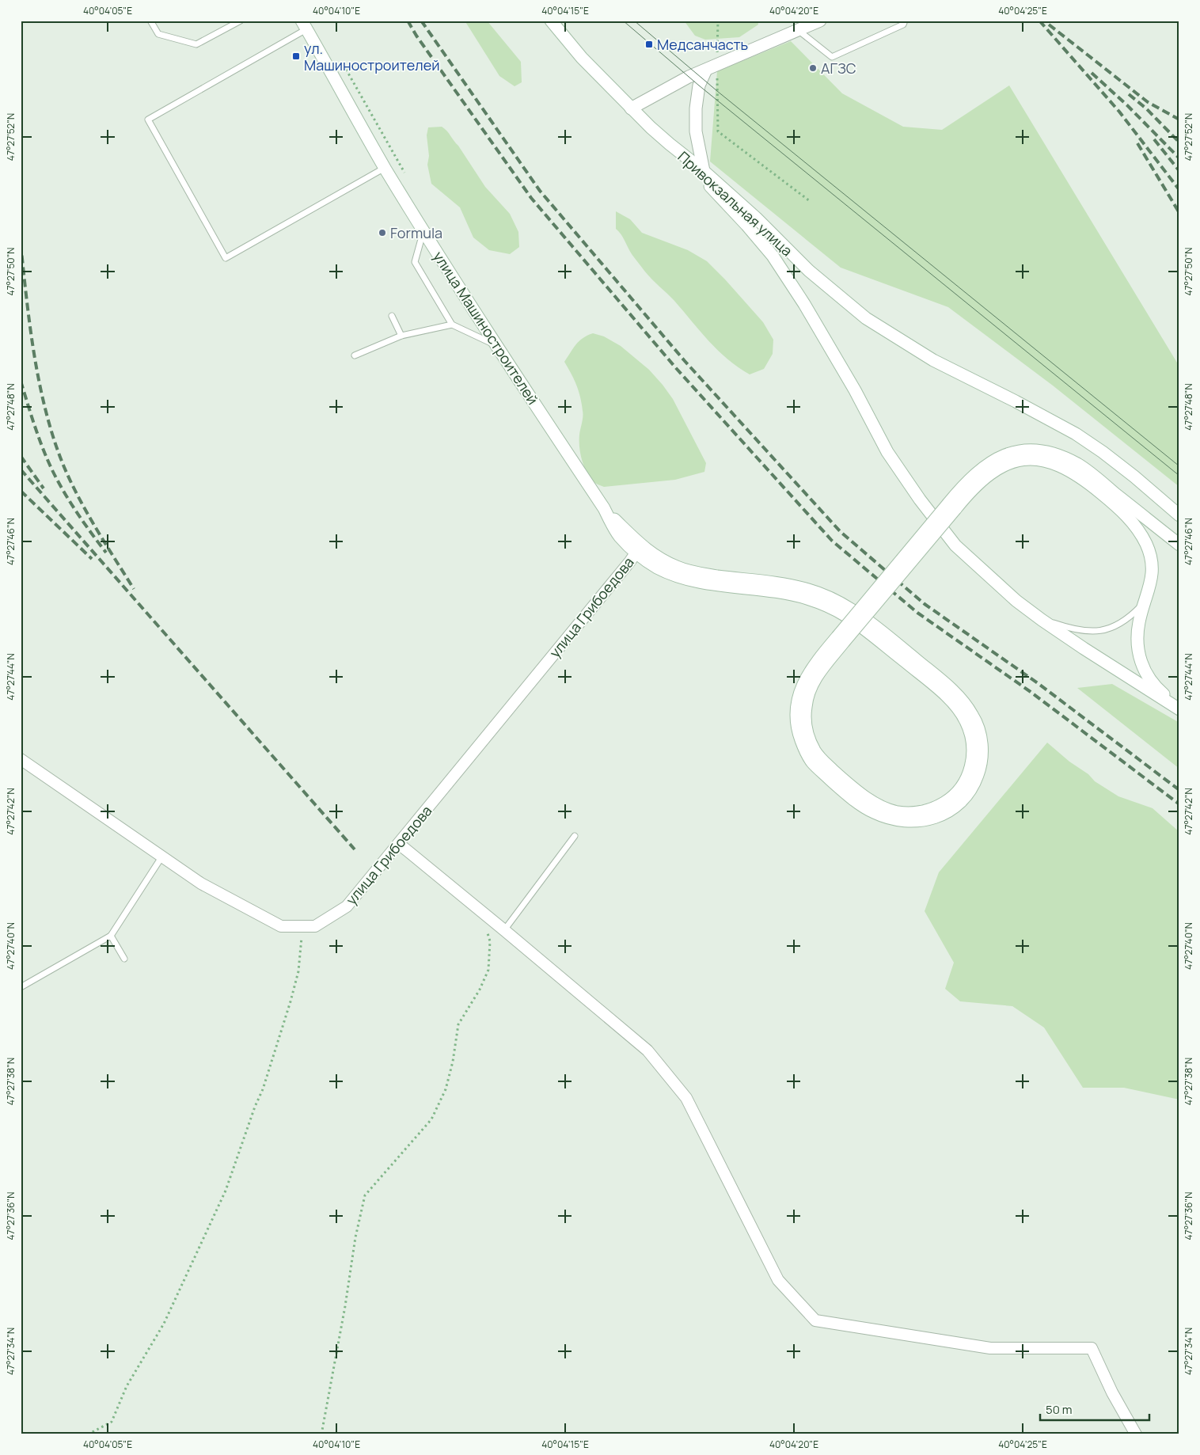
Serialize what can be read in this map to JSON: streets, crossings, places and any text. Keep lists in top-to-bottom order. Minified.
{"streets":{"main road":["Привокзальная улица","улица Машиностроителей"],"street":["улица Грибоедова"]},"crossings":[["улица Машиностроителей","улица Грибоедова"]],"places":{"transit":["Медсанчасть","ул. Машиностроителей"],"other":["АГЗС","Formula"]},"scale_bar":"50 m","coordinates":["40°04'05\"E","40°04'10\"E","40°04'15\"E","40°04'20\"E","40°04'25\"E","47°27'52\"N","47°27'50\"N","47°27'48\"N","47°27'46\"N","47°27'44\"N","47°27'42\"N","47°27'40\"N","47°27'38\"N","47°27'36\"N","47°27'34\"N"]}
